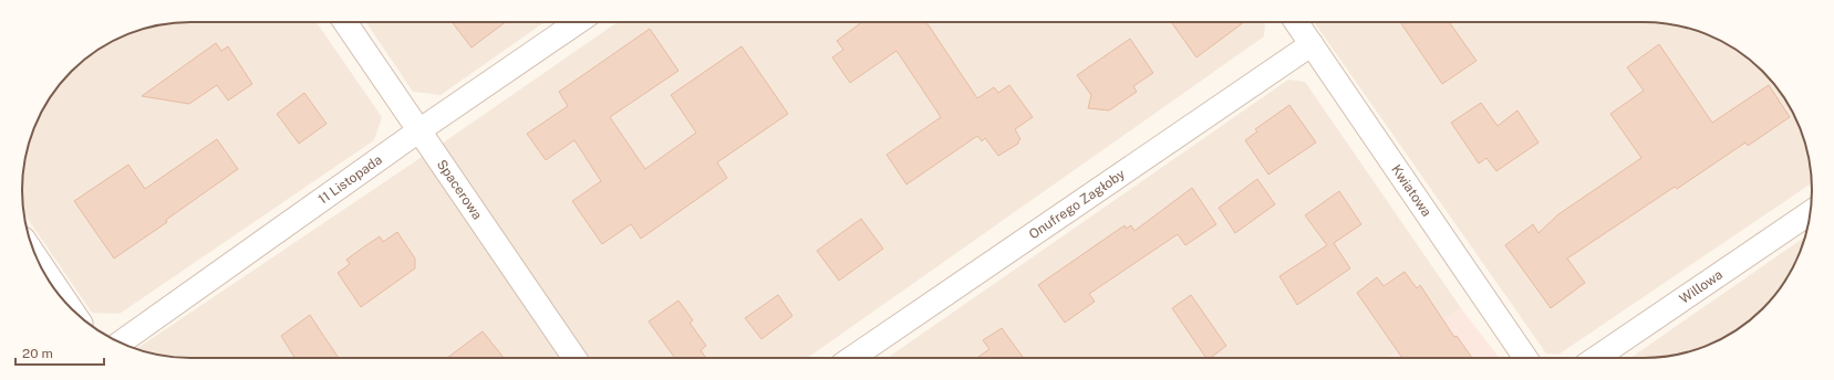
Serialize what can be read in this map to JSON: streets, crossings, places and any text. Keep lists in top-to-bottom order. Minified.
{"streets":{"street":["11 Listopada","Spacerowa","Kwiatowa","Onufrego Zagłoby","Willowa"]},"crossings":[["11 Listopada","Spacerowa"],["Kwiatowa","Onufrego Zagłoby"]],"scale_bar":"20 m"}
